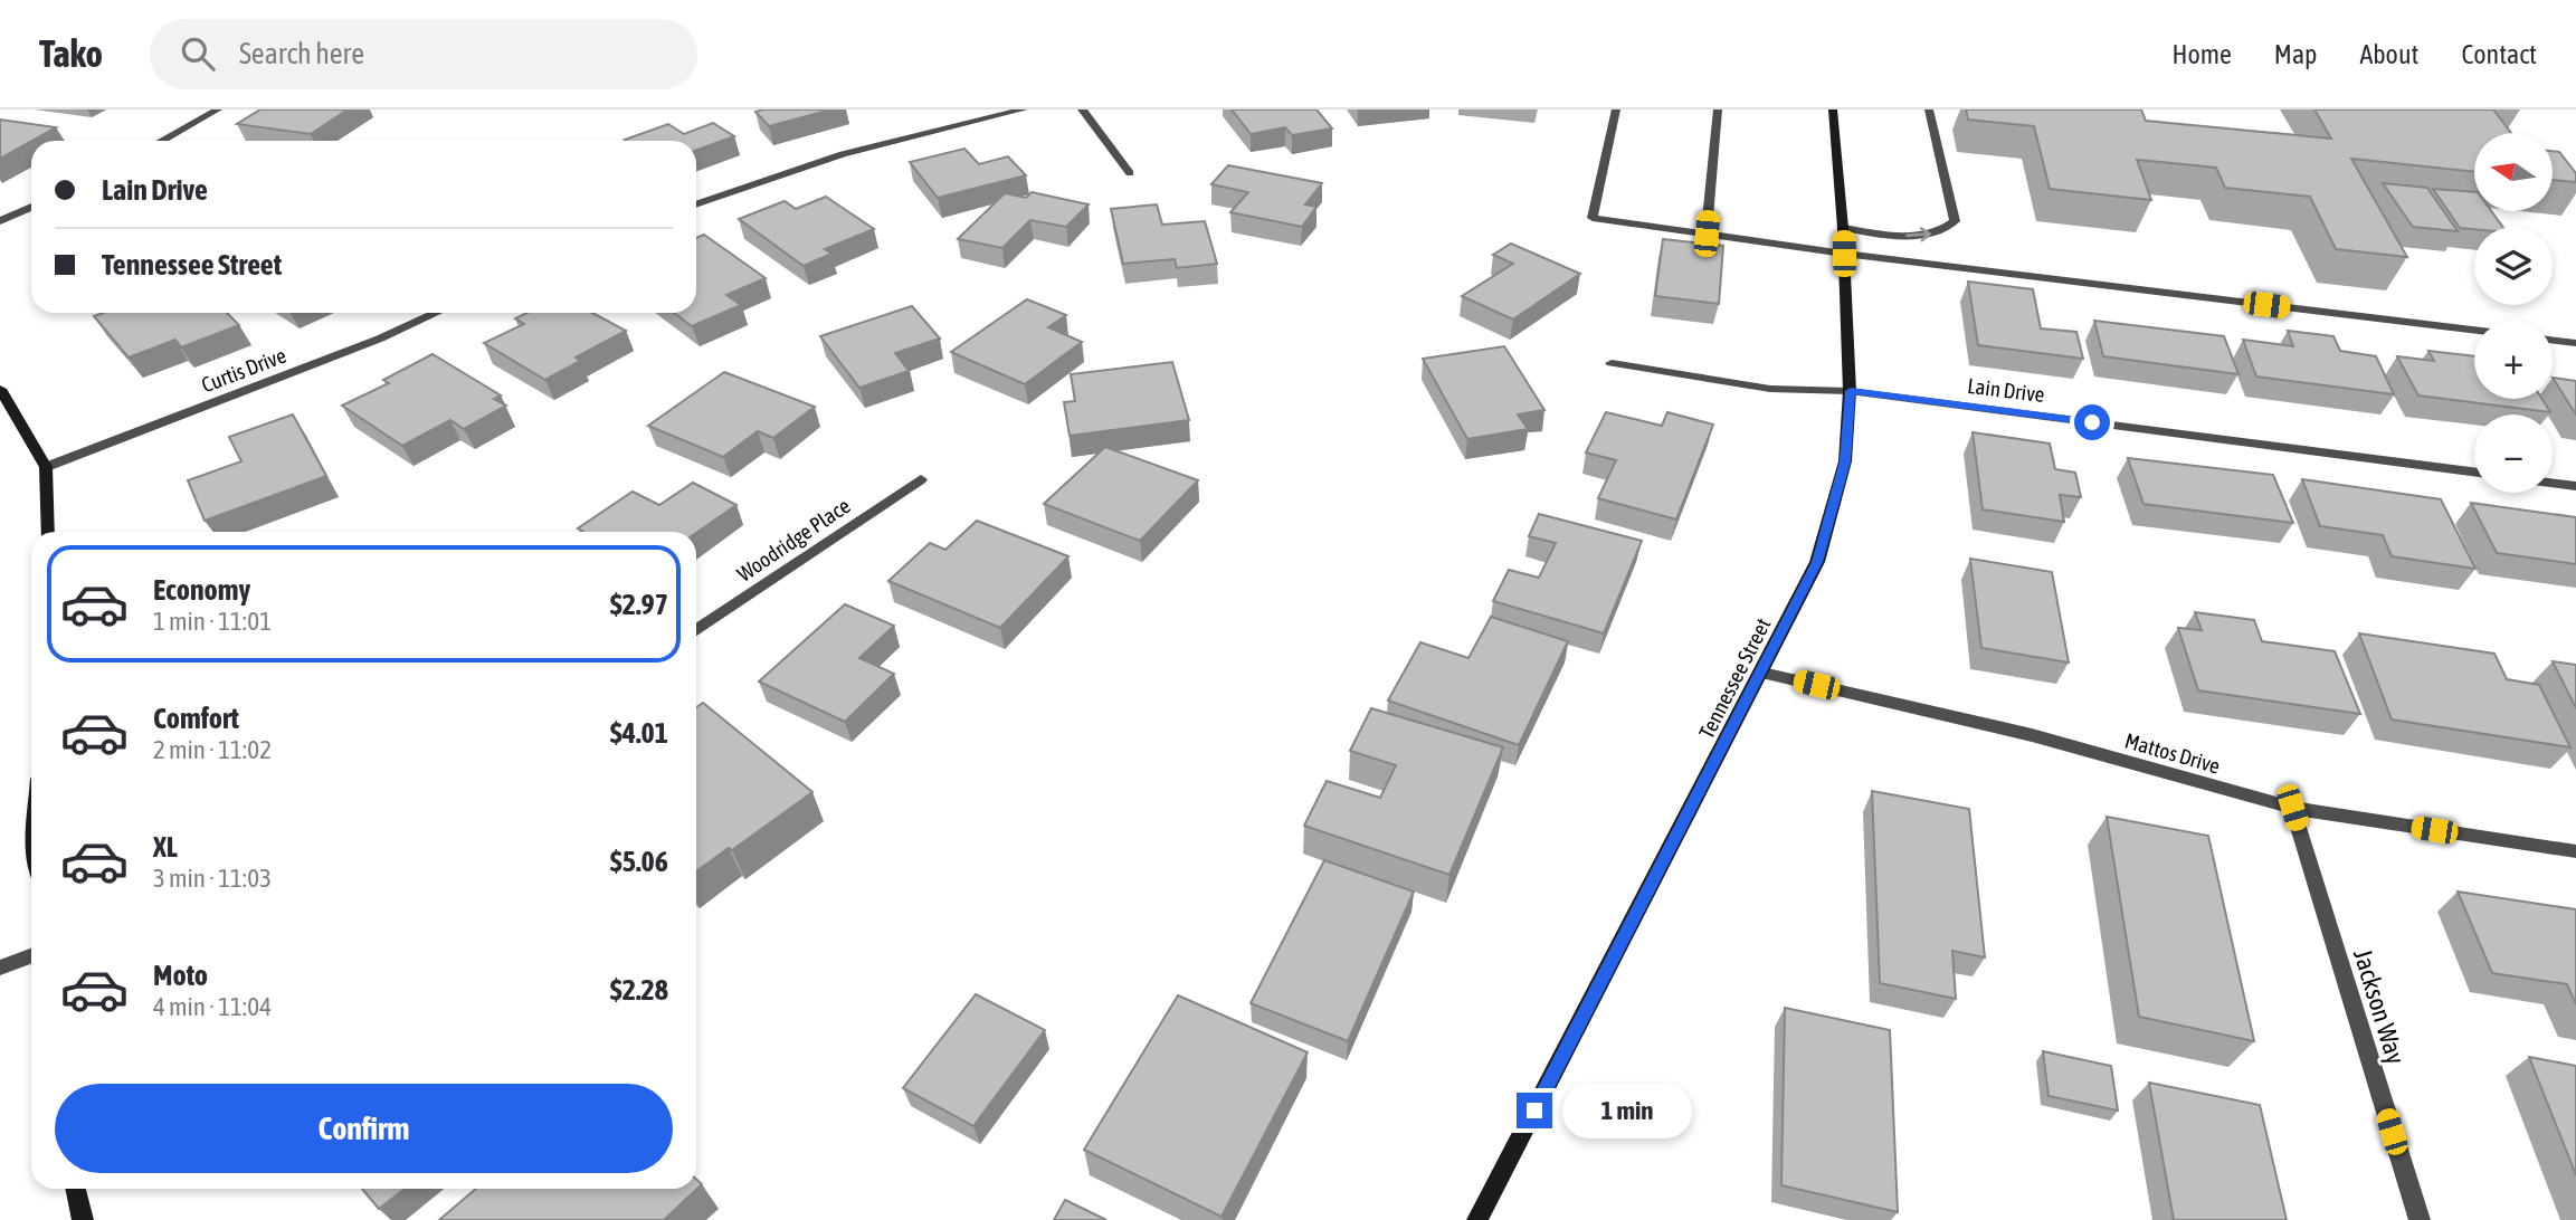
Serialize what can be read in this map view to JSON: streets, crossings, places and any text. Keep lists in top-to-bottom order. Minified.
{"streets":{"main road":["Tennessee Street"],"street":["Curtis Drive","Lain Drive","Woodridge Place","Mattos Drive","Jackson Way"]},"crossings":[["Lain Drive","Tennessee Street"],["Tennessee Street","Mattos Drive"],["Mattos Drive","Jackson Way"]],"north":"left","page":{"header":"Tako","search":"Search here","nav":["Home","Map","About","Contact"],"map_buttons":["+","−"],"banner":["Lain Drive","Tennessee Street"],"list":[{"name":"Economy","note":"1 min · 11:01","value":"$2.97"},{"name":"Comfort","note":"2 min · 11:02","value":"$4.01"},{"name":"XL","note":"3 min · 11:03","value":"$5.06"},{"name":"Moto","note":"4 min · 11:04","value":"$2.28"}],"buttons":"Confirm","bubble":"1 min"}}
